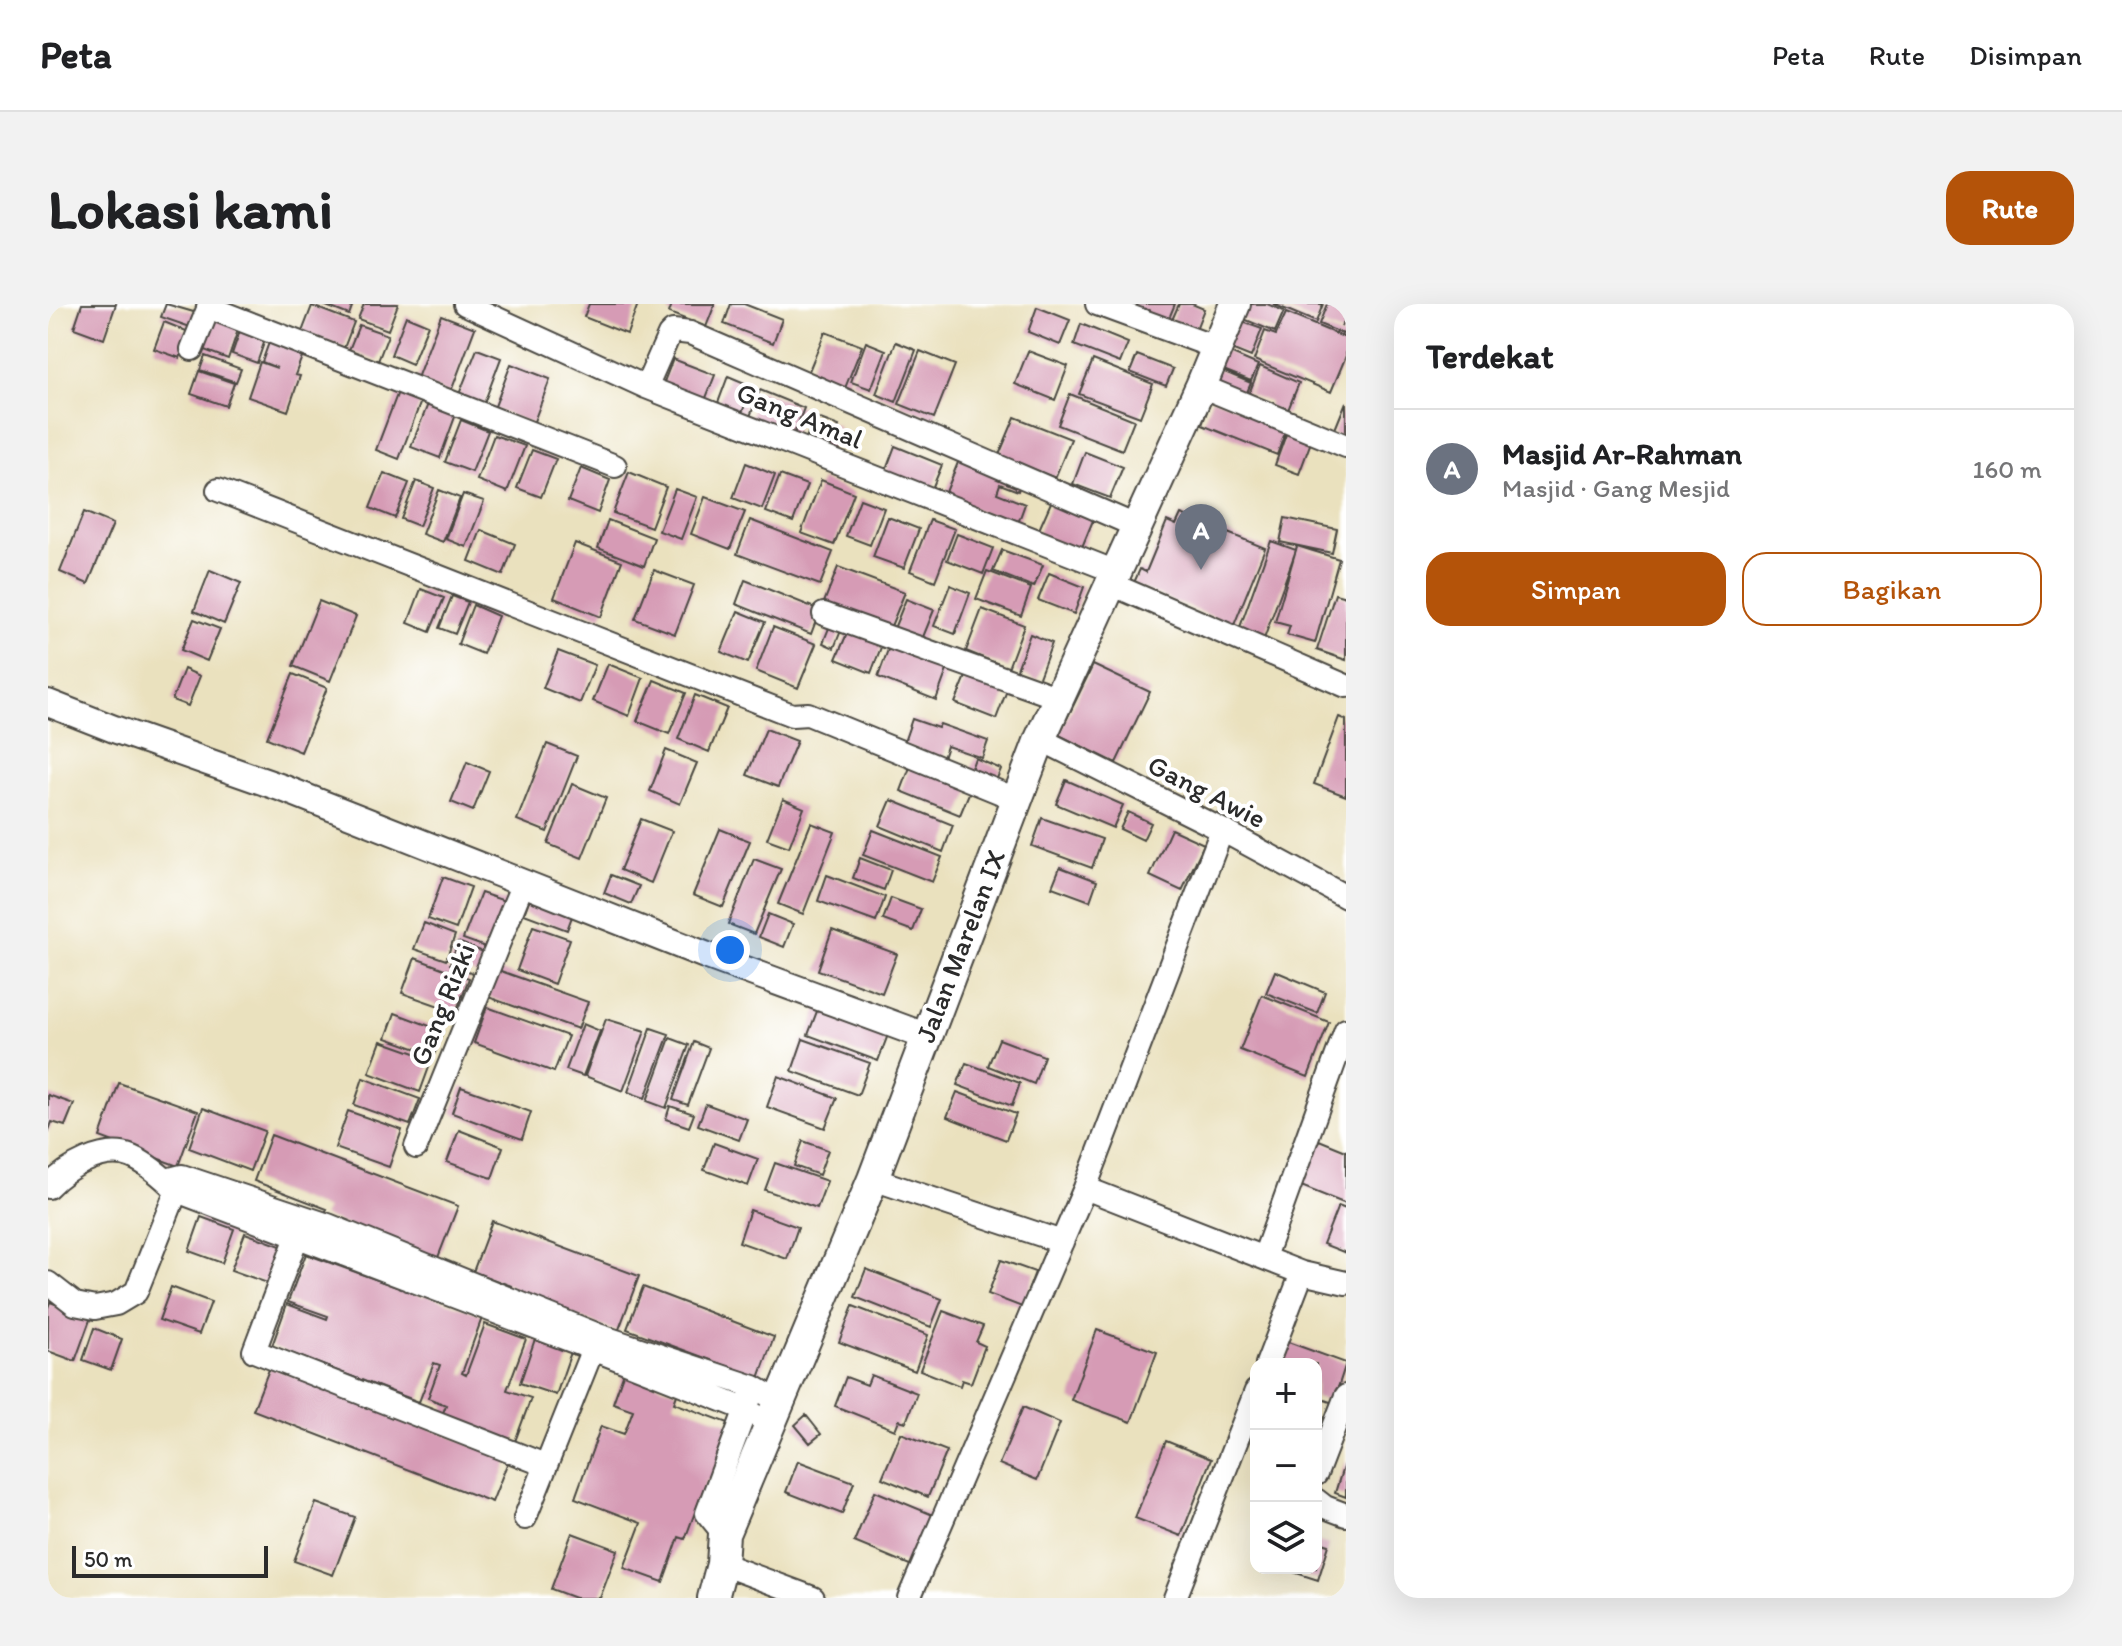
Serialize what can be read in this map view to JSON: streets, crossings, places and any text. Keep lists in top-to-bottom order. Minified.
{"streets":{"main road":["Jalan Marelan IX"],"street":["Gang Amal","Gang Awie","Gang Rizki"]},"crossings":[["Gang Amal","Jalan Marelan IX"],["Gang Awie","Jalan Marelan IX"]],"scale_bar":"50 m","page":{"header":"Peta","nav":["Peta","Rute","Disimpan"],"buttons":["Rute",["Simpan","Bagikan"]],"title":"Lokasi kami","heading":"Terdekat","list":[{"mark":"A","name":"Masjid Ar-Rahman","note":"Masjid · Gang Mesjid","value":"160 m"}],"pins":"A","map_buttons":["+","−"],"scale":"50 m"}}
